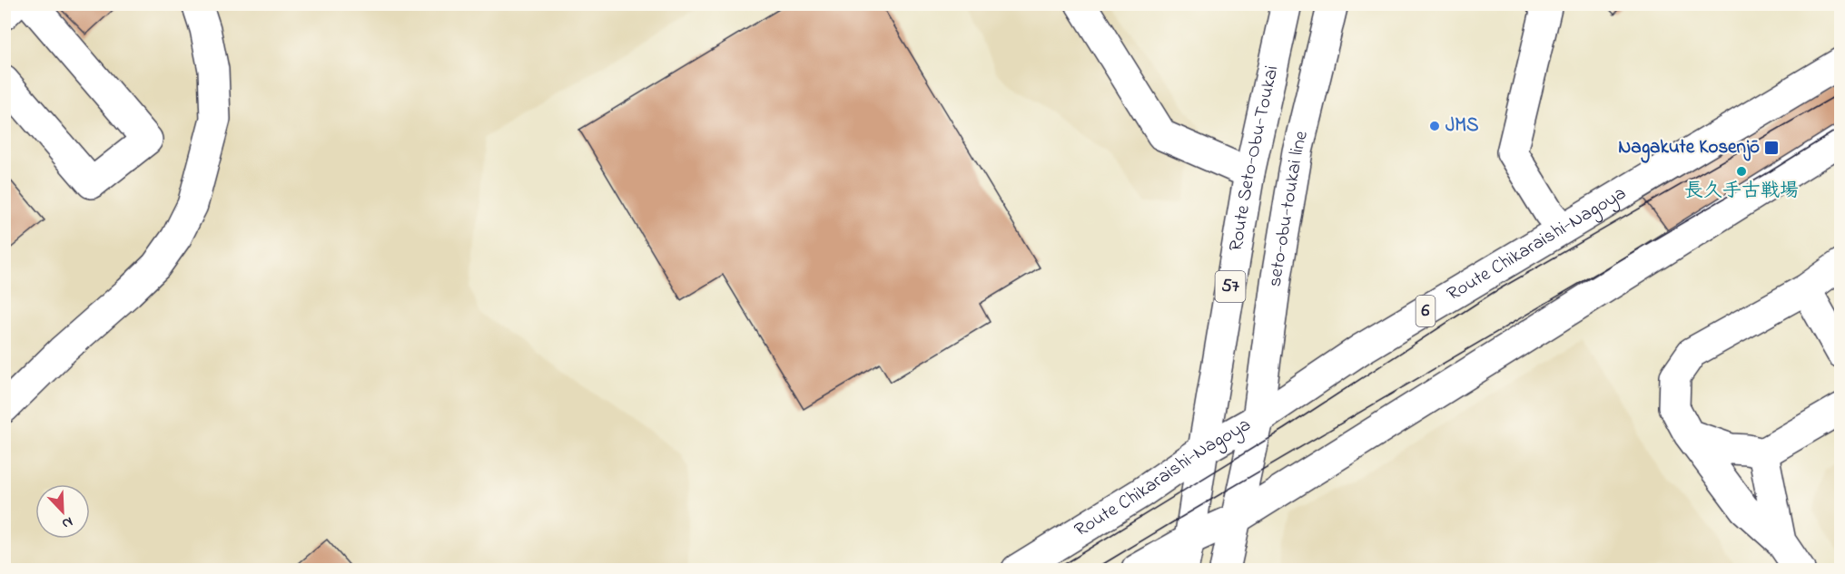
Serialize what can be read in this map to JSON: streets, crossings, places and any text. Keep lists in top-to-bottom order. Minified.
{"streets":{"main road":["Route Seto-Obu-Toukai","seto-obu-toukai line","Route Chikaraishi-Nagoya","57","6"]},"crossings":[["Route Seto-Obu-Toukai","Route Chikaraishi-Nagoya"],["seto-obu-toukai line","Route Chikaraishi-Nagoya"],["seto-obu-toukai line","57"],["Route Chikaraishi-Nagoya","57"]],"places":{"other":["JMS","長久手古戦場"],"transit":["Nagakute Kosenjō"]},"north":"bottom right"}
